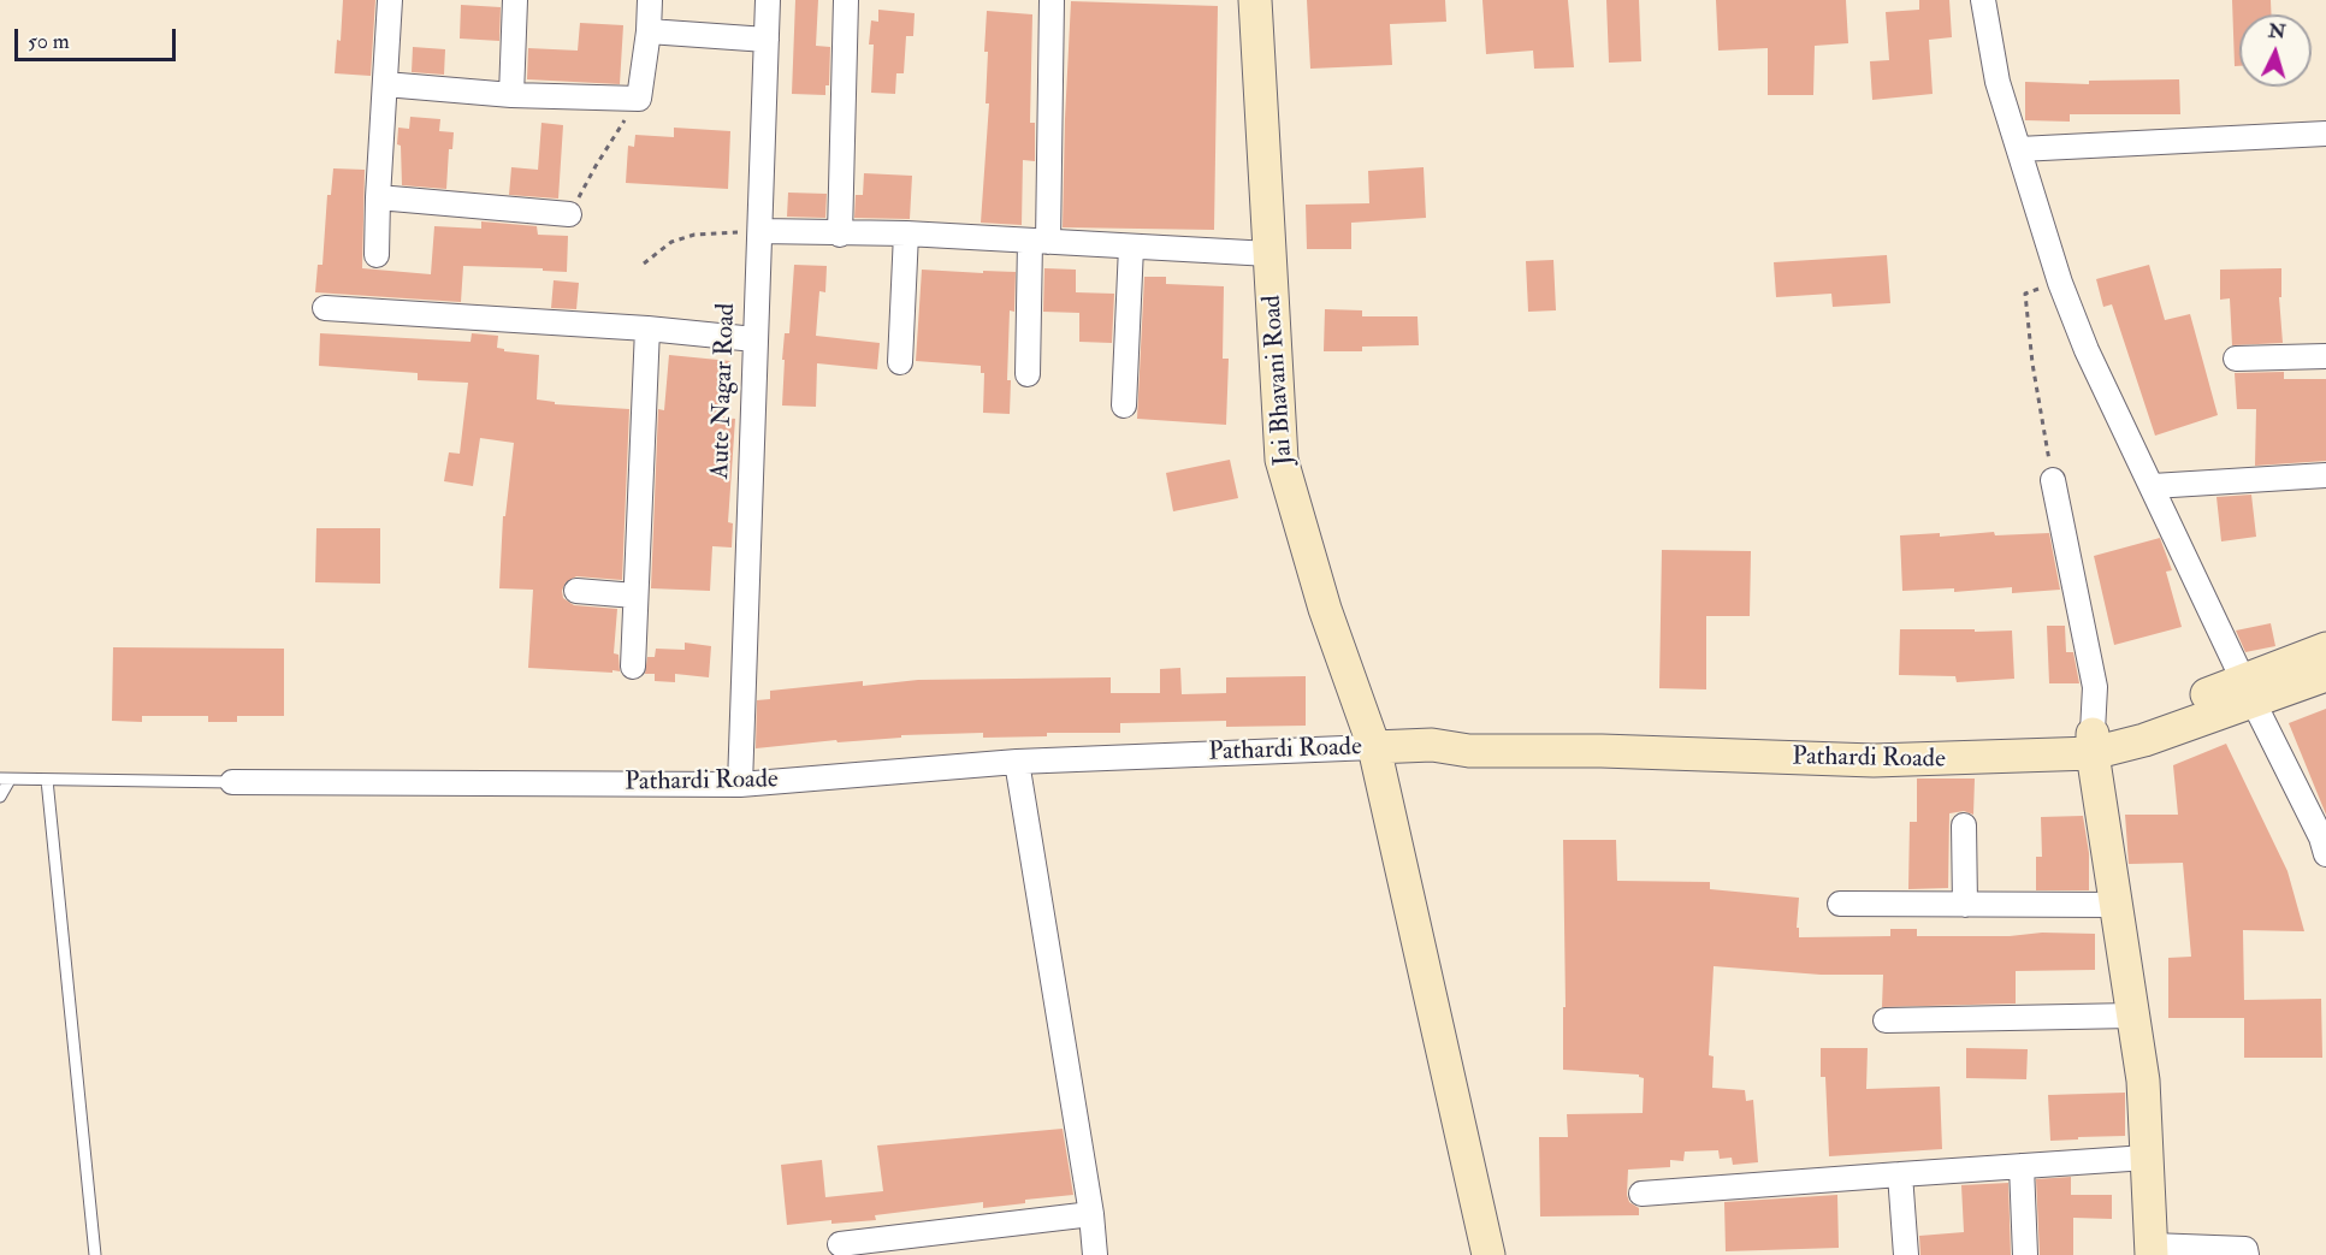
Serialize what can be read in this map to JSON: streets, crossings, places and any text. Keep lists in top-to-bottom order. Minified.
{"streets":{"street":["Jai Bhavani Road","Aute Nagar Road","Pathardi Roade"]},"crossings":[["Jai Bhavani Road","Pathardi Roade"],["Aute Nagar Road","Pathardi Roade"]],"scale_bar":"50 m","north":"top"}
